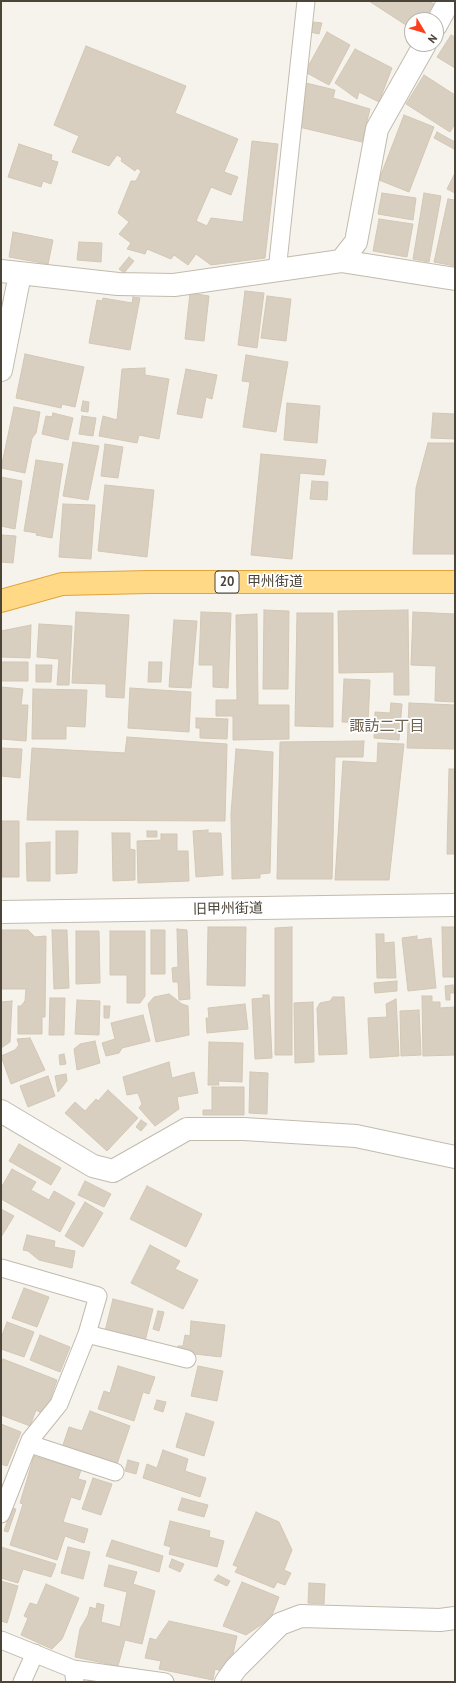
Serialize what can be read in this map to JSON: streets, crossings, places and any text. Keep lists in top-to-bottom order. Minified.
{"streets":{"highway":["20","甲州街道"],"street":["旧甲州街道"]},"districts":["諏訪二丁目"],"north":"bottom right"}
